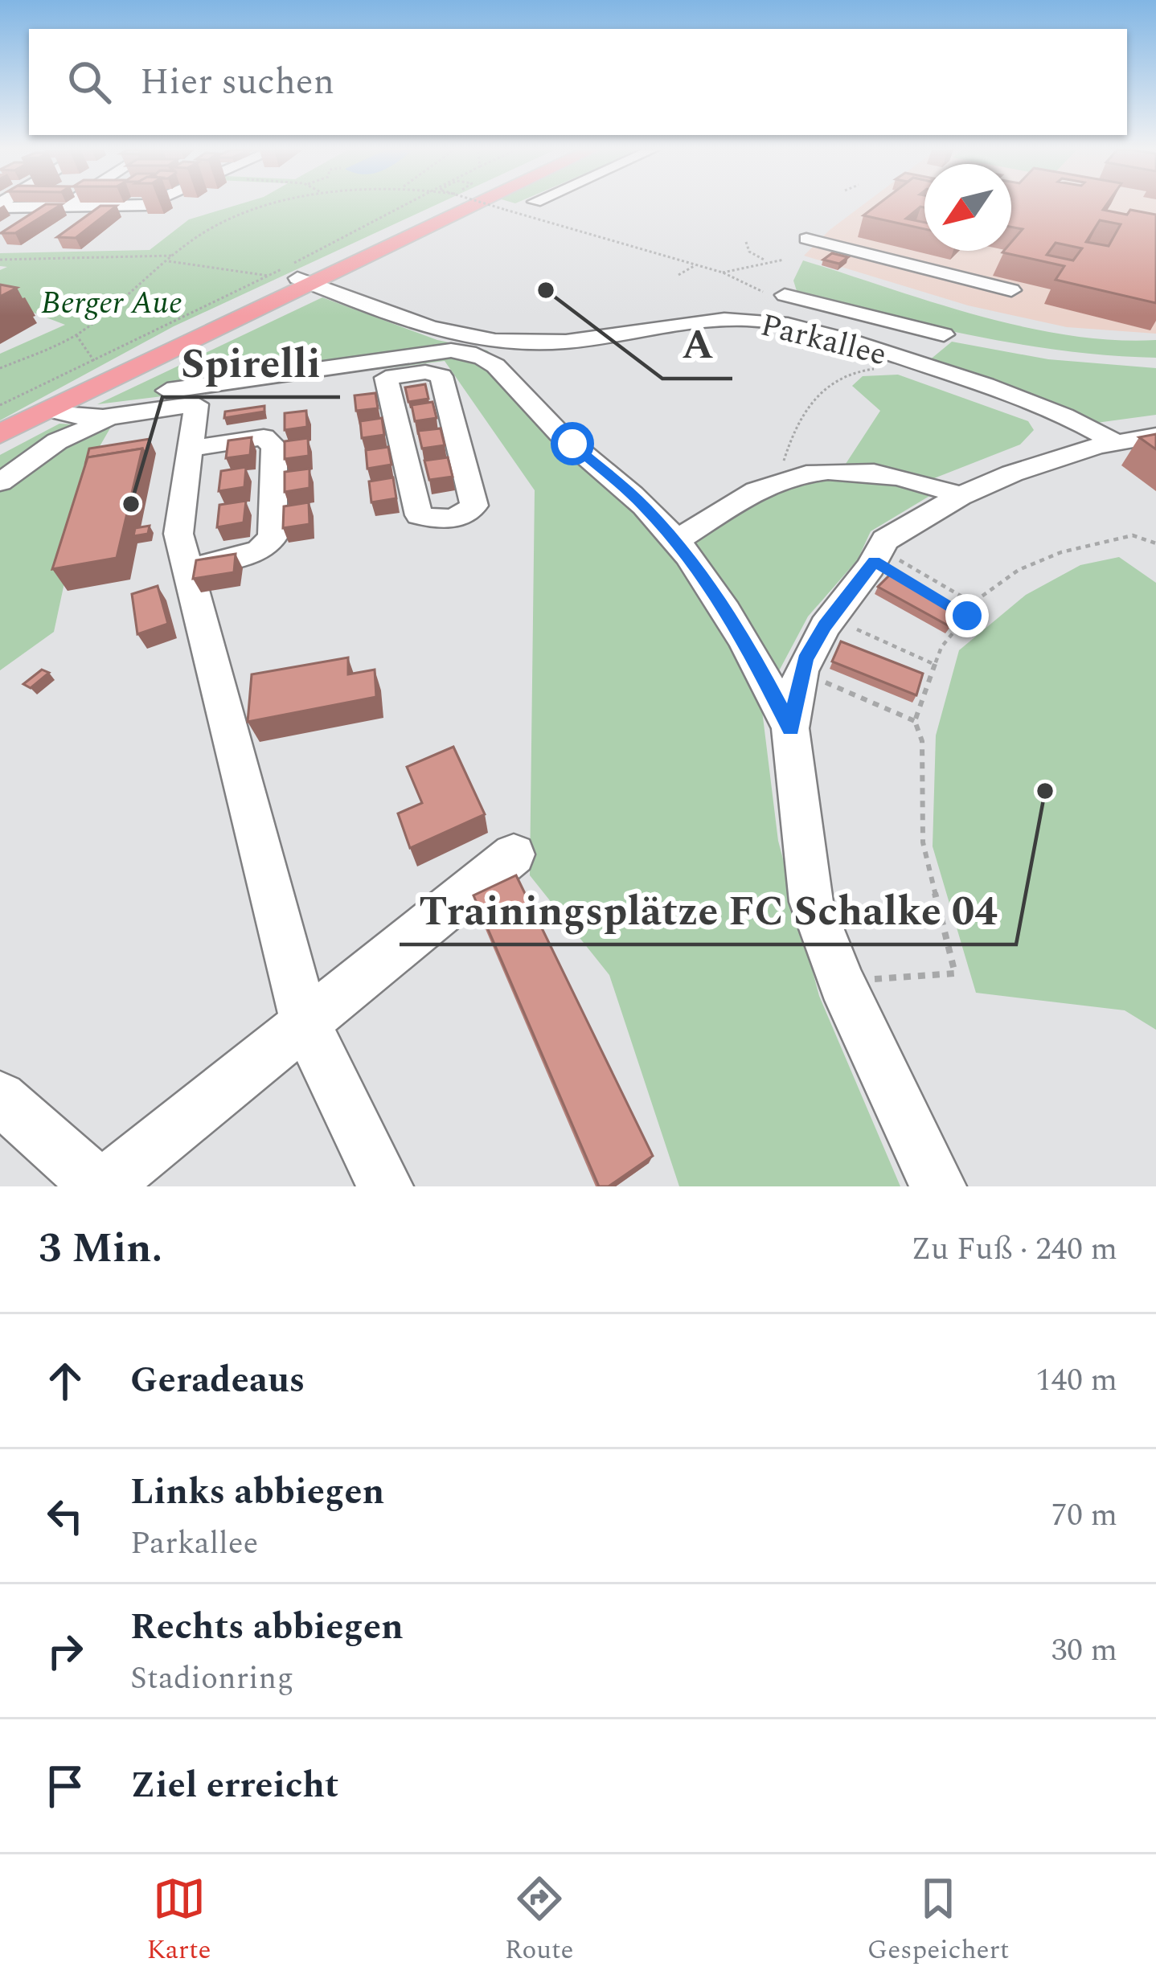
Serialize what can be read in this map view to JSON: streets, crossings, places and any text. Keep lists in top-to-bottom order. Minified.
{"streets":{"street":["Parkallee"]},"parks":["Berger Aue"],"places":["A","Spirelli","Trainingsplätze FC Schalke 04"],"north":"bottom left","page":{"search":"Hier suchen","heading":["3 Min.","Zu Fuß · 240 m"],"list":[["Geradeaus","140 m"],["Links abbiegen","Parkallee","70 m"],["Rechts abbiegen","Stadionring","30 m"],"Ziel erreicht"],"nav":["Karte","Route","Gespeichert"]}}
